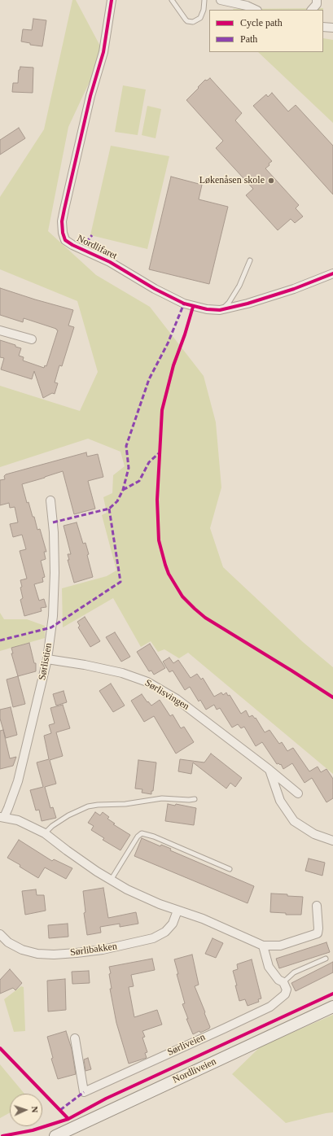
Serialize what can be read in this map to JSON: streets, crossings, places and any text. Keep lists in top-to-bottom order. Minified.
{"streets":{"main road":["Nordliveien"],"street":["Nordlifaret","Sørlistien","Sørlisvingen","Sørlibakken","Sørliveien"]},"crossings":[["Sørlistien","Sørlisvingen"]],"places":["Løkenåsen skole"],"legend":["Cycle path","Path"],"north":"right"}
